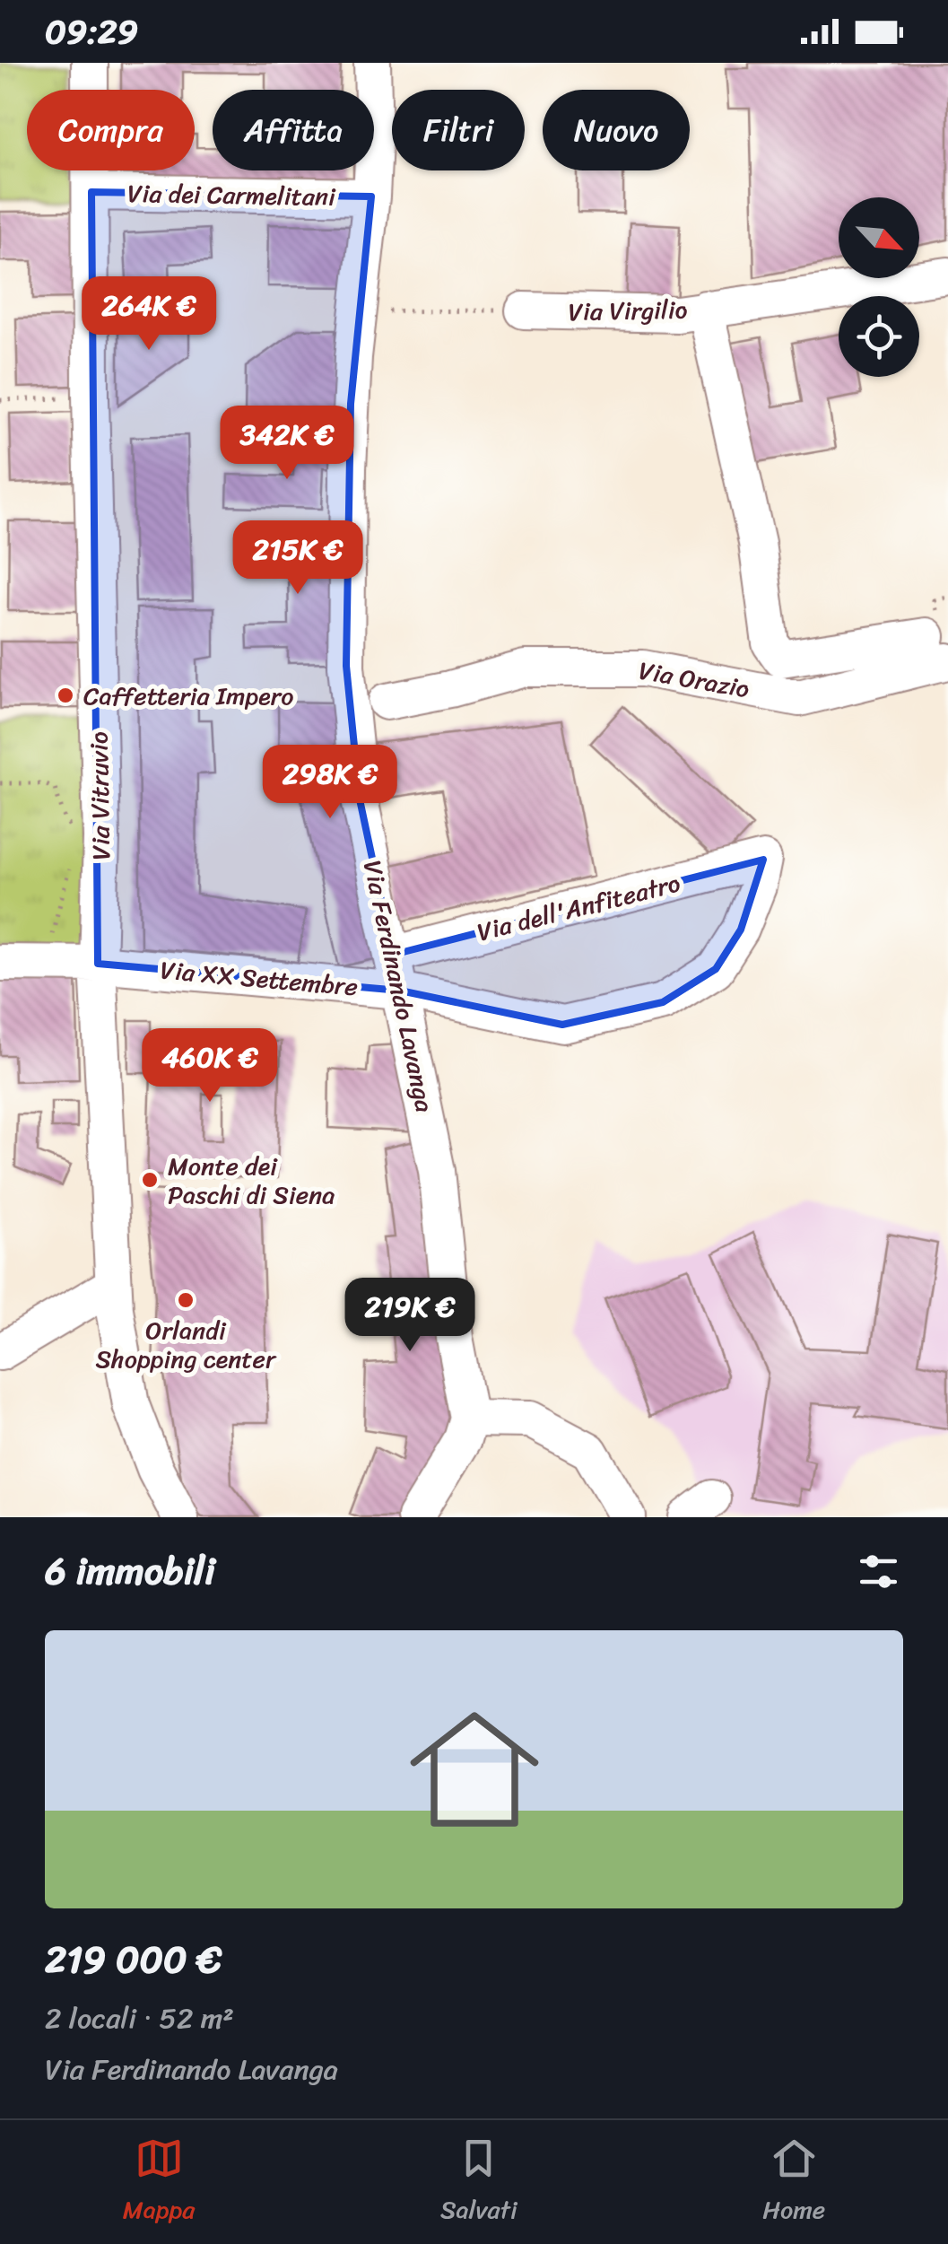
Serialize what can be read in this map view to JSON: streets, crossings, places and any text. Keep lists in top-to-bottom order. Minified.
{"streets":{"street":["Via dei Carmelitani","Via Virgilio","Via Orazio","Via Vitruvio","Via dell'Anfiteatro","Via XX Settembre","Via Ferdinando Lavanga"]},"crossings":[["Via dei Carmelitani","Via Vitruvio"],["Via dei Carmelitani","Via Ferdinando Lavanga"],["Via Vitruvio","Via XX Settembre"],["Via dell'Anfiteatro","Via XX Settembre"],["Via dell'Anfiteatro","Via Ferdinando Lavanga"],["Via XX Settembre","Via Ferdinando Lavanga"]],"places":["Caffetteria Impero","Monte dei Paschi di Siena","Orlandi Shopping center"],"north":"bottom right","page":{"status":"09:29","chip":["Compra","Affitta","Filtri","Nuovo"],"price":["264K €","342K €","215K €","298K €","460K €","219K €"],"heading":"6 immobili","list":[{"name":"219 000 €","note":"2 locali · 52 m² · Via Ferdinando Lavanga"}],"tabs":["Mappa","Salvati","Home"]}}
